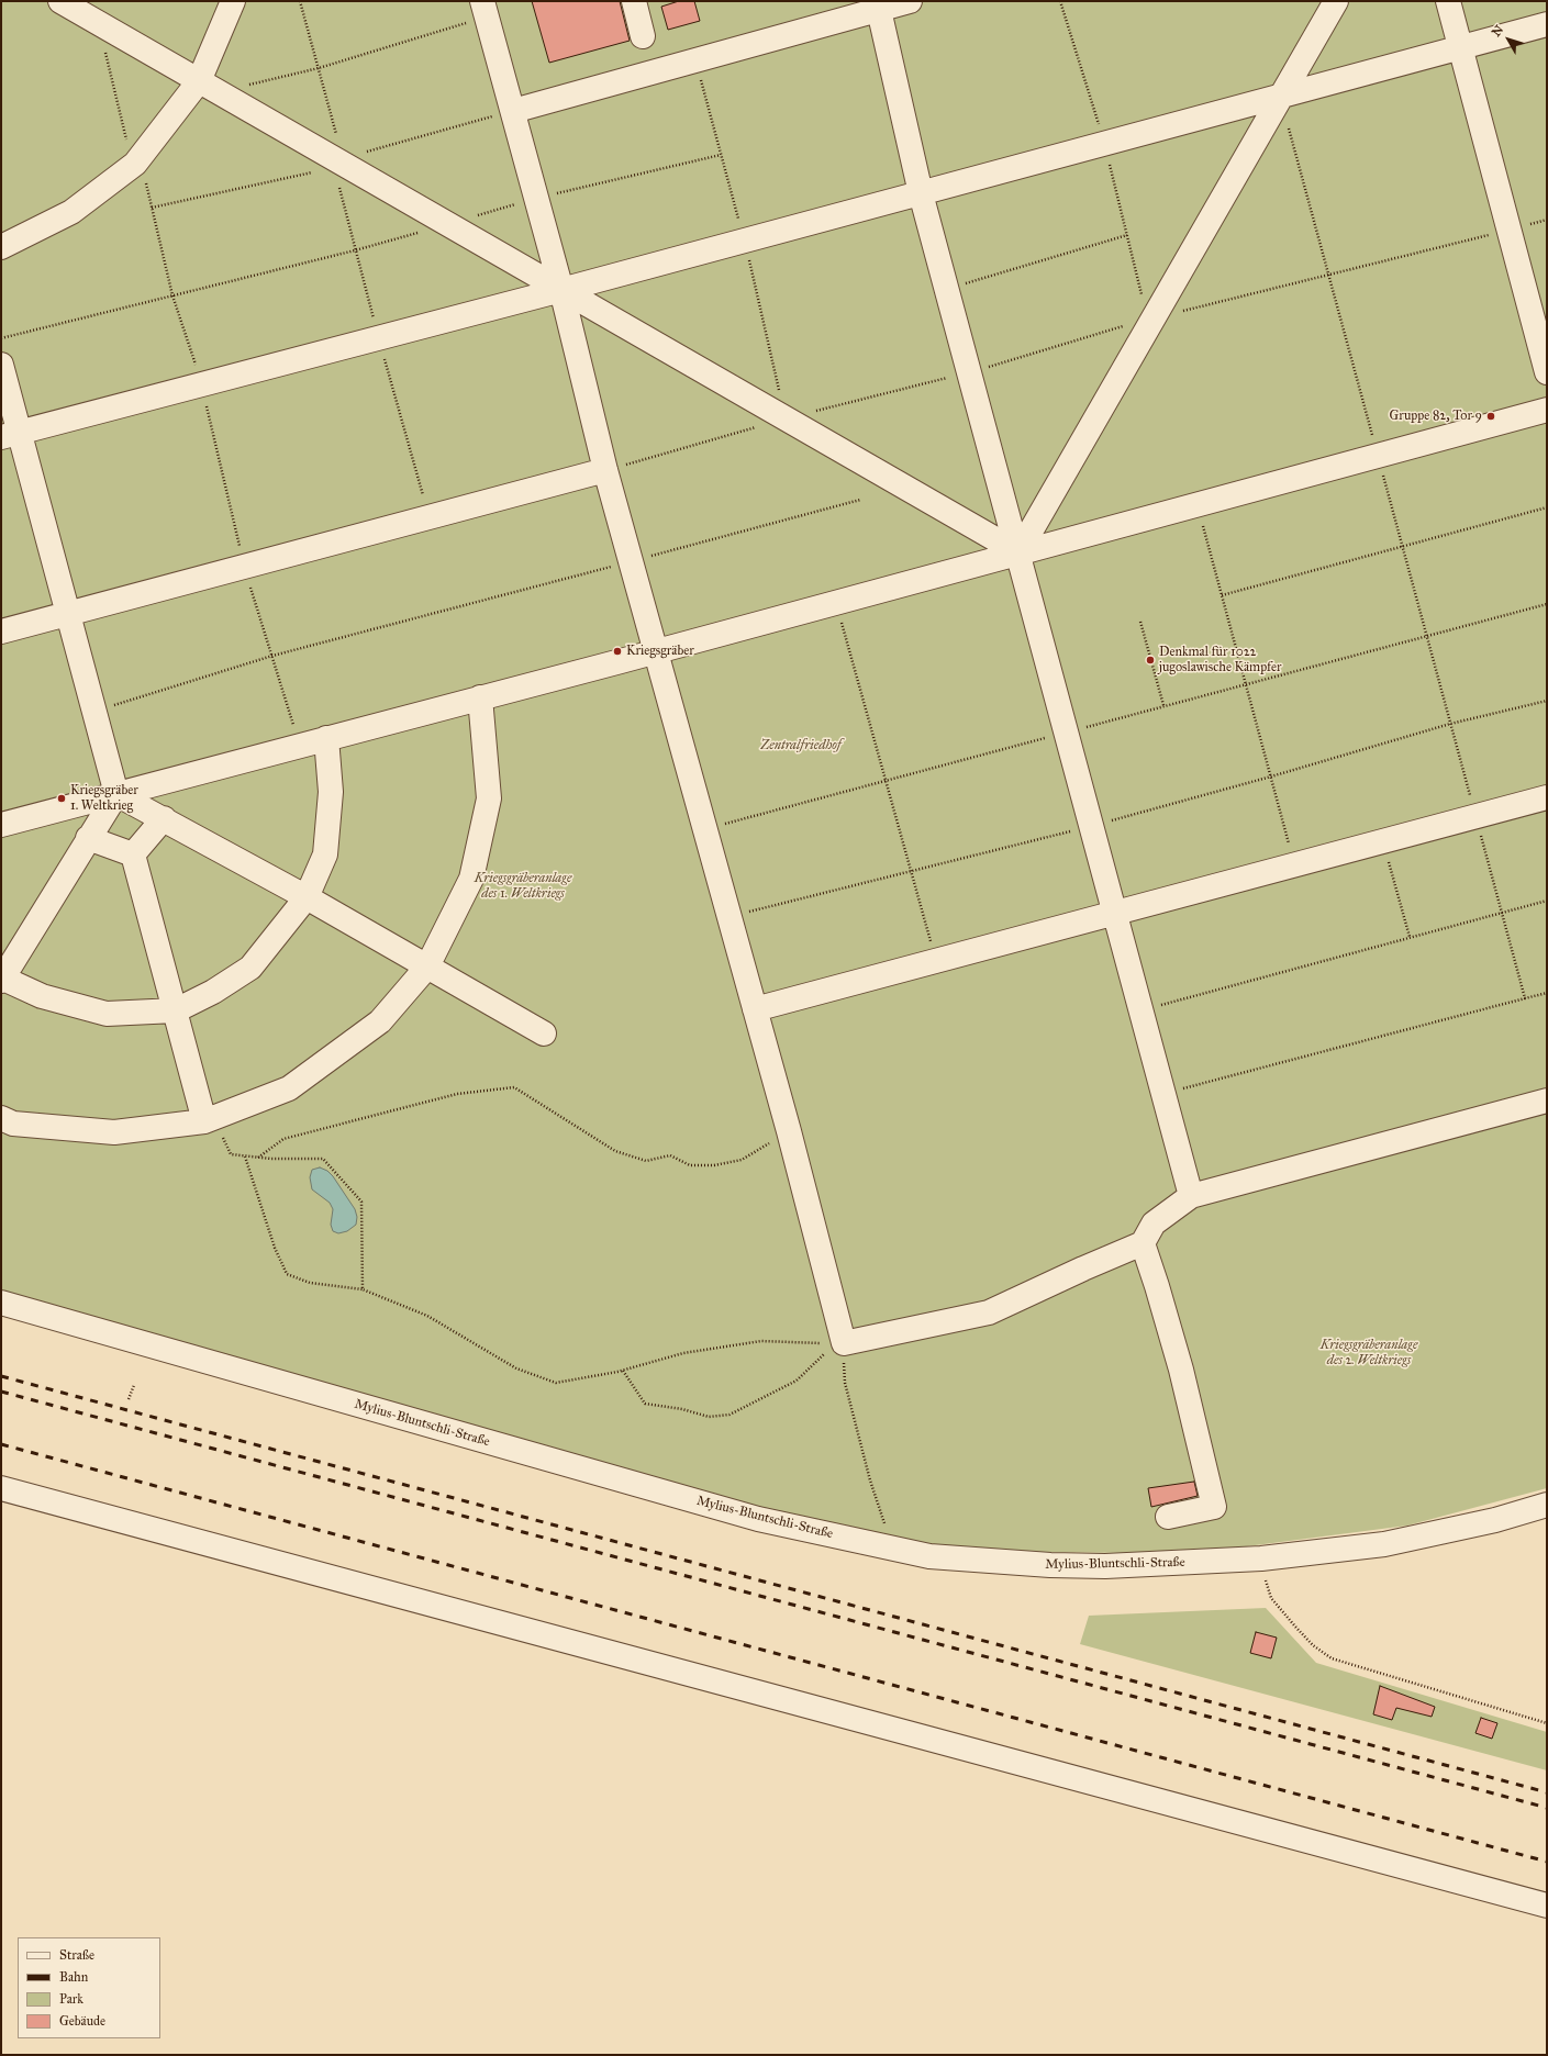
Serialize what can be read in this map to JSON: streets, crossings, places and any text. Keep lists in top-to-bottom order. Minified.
{"streets":{"street":["Mylius-Bluntschli-Straße"]},"parks":["Zentralfriedhof","Kriegsgräberanlage des 1. Weltkriegs","Kriegsgräberanlage des 2. Weltkriegs"],"places":["Gruppe 82, Tor 9","Kriegsgräber","Denkmal für 1022 jugoslawische Kämpfer","Kriegsgräber 1. Weltkrieg"],"legend":["Straße","Bahn","Park","Gebäude"],"north":"top left"}
